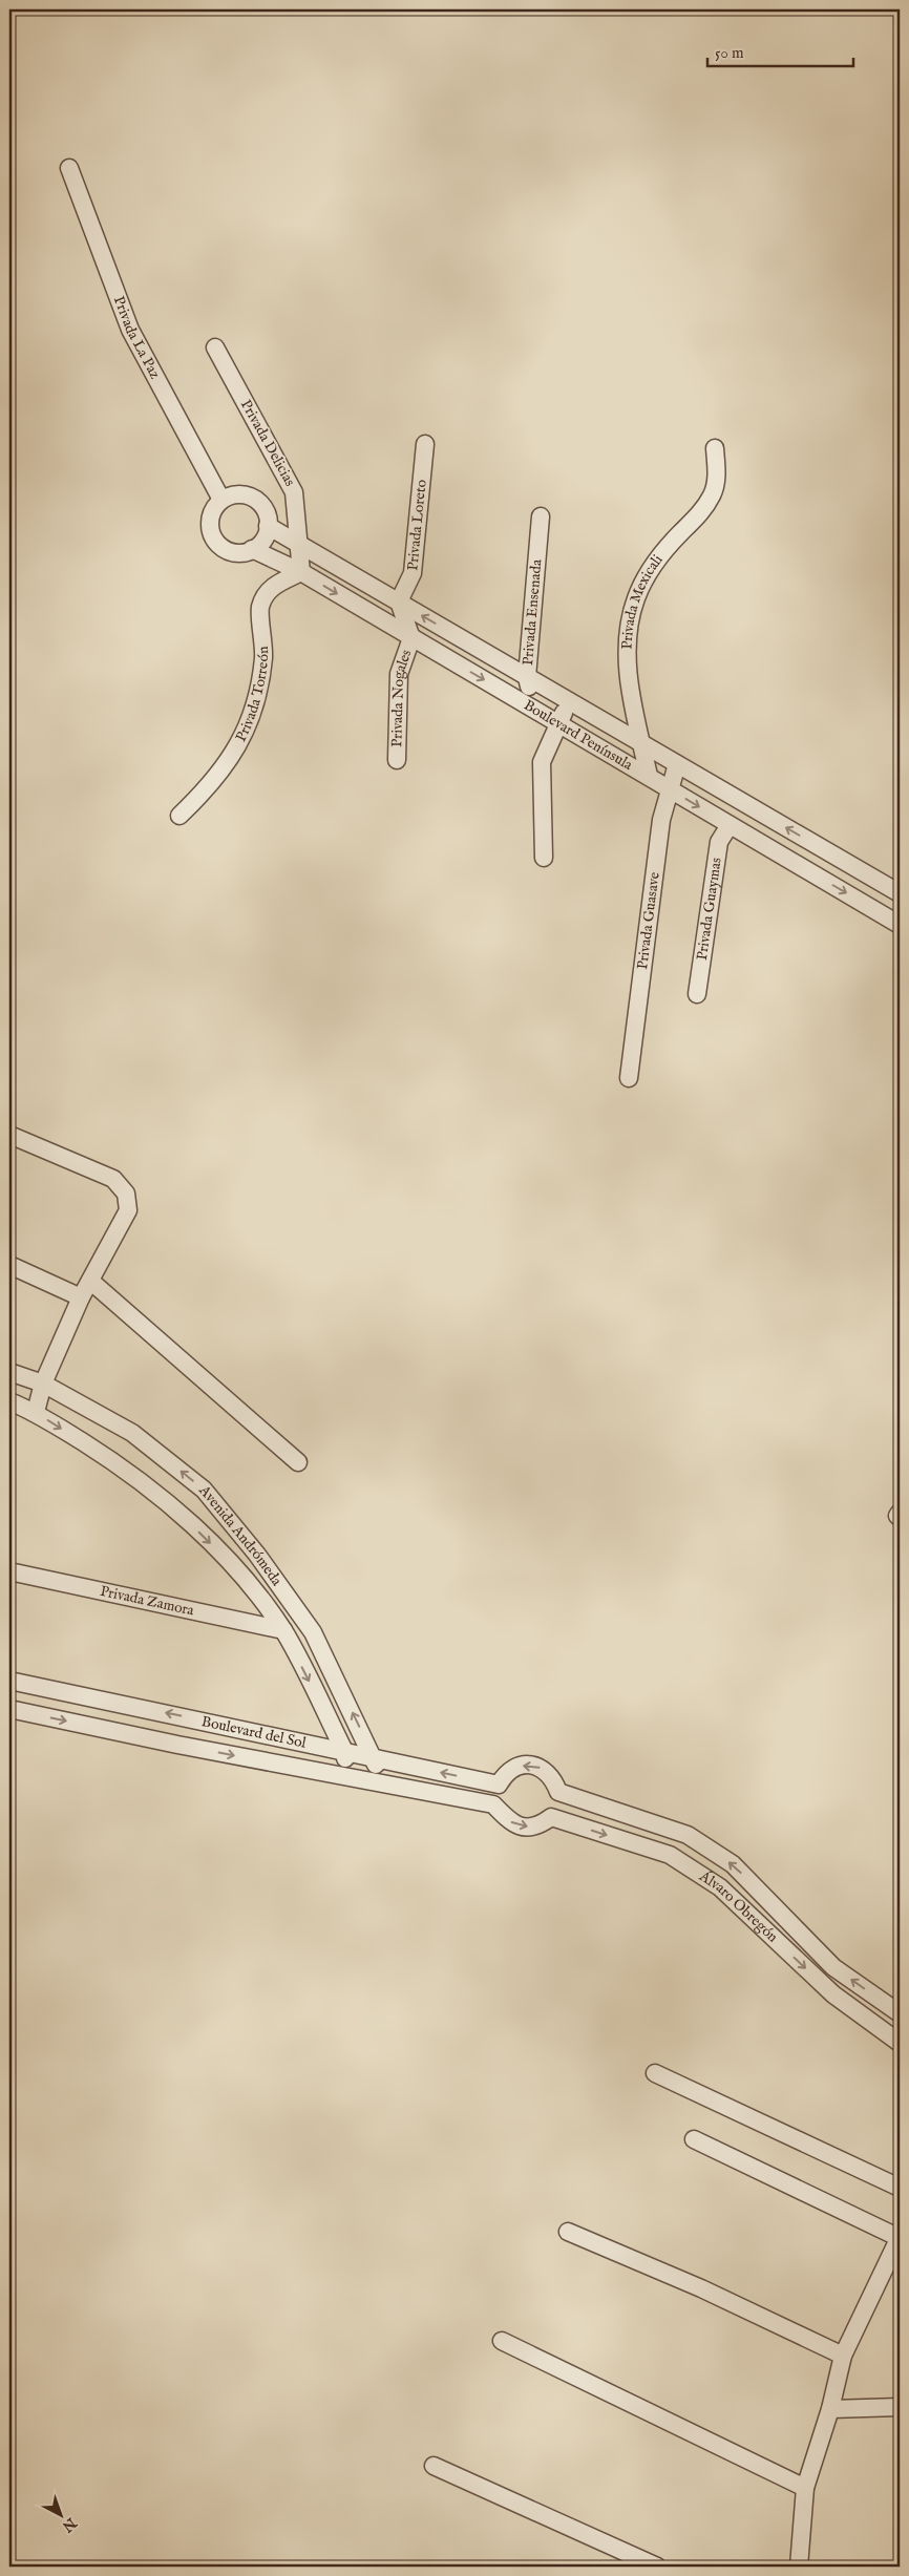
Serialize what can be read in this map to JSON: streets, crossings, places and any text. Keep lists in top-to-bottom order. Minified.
{"streets":{"street":["Privada La Paz","Privada Delicias","Privada Loreto","Privada Mexicali","Privada Ensenada","Privada Torreón","Privada Nogales","Boulevard Península","Privada Guaymas","Privada Guasave","Avenida Andrómeda","Privada Zamora","Boulevard del Sol","Álvaro Obregón"]},"crossings":[["Privada La Paz","Boulevard Península"],["Privada Delicias","Privada Torreón"],["Privada Delicias","Boulevard Península"],["Privada Loreto","Boulevard Península"],["Privada Mexicali","Boulevard Península"],["Privada Ensenada","Boulevard Península"],["Privada Torreón","Boulevard Península"],["Privada Nogales","Boulevard Península"],["Boulevard Península","Privada Guaymas"],["Boulevard Península","Privada Guasave"],["Avenida Andrómeda","Privada Zamora"],["Avenida Andrómeda","Boulevard del Sol"],["Boulevard del Sol","Álvaro Obregón"]],"scale_bar":"50 m","north":"bottom right"}
